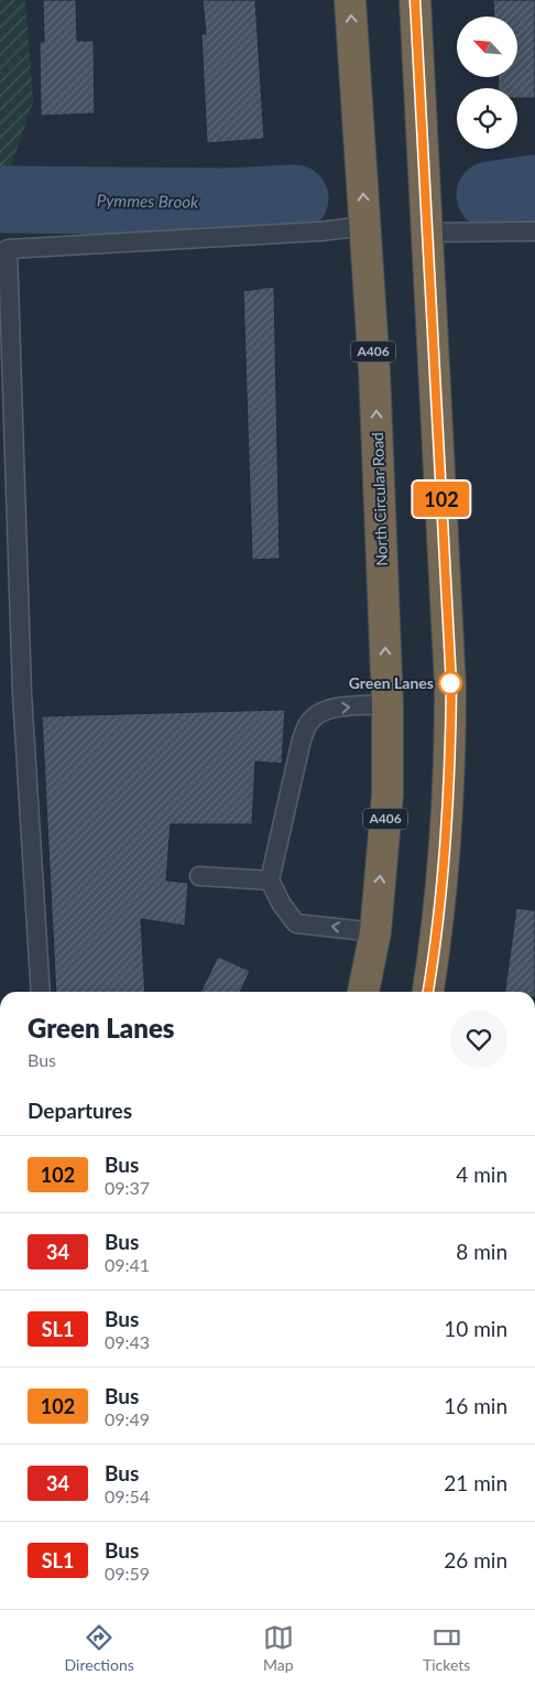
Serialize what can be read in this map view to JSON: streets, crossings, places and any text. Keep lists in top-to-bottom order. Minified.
{"streets":{"highway":["A406","North Circular Road"]},"water":["Pymmes Brook"],"places":["Green Lanes"],"lines":["bus line 102"],"north":"top left","page":{"on_map":"102","heading":[["Green Lanes","Bus"],"Departures"],"list":[{"mark":"102","name":"Bus","note":"09:37","value":"4 min"},{"mark":"34","name":"Bus","note":"09:41","value":"8 min"},{"mark":"SL1","name":"Bus","note":"09:43","value":"10 min"},{"mark":"102","name":"Bus","note":"09:49","value":"16 min"},{"mark":"34","name":"Bus","note":"09:54","value":"21 min"},{"mark":"SL1","name":"Bus","note":"09:59","value":"26 min"}],"tabs":["Directions","Map","Tickets"]}}
